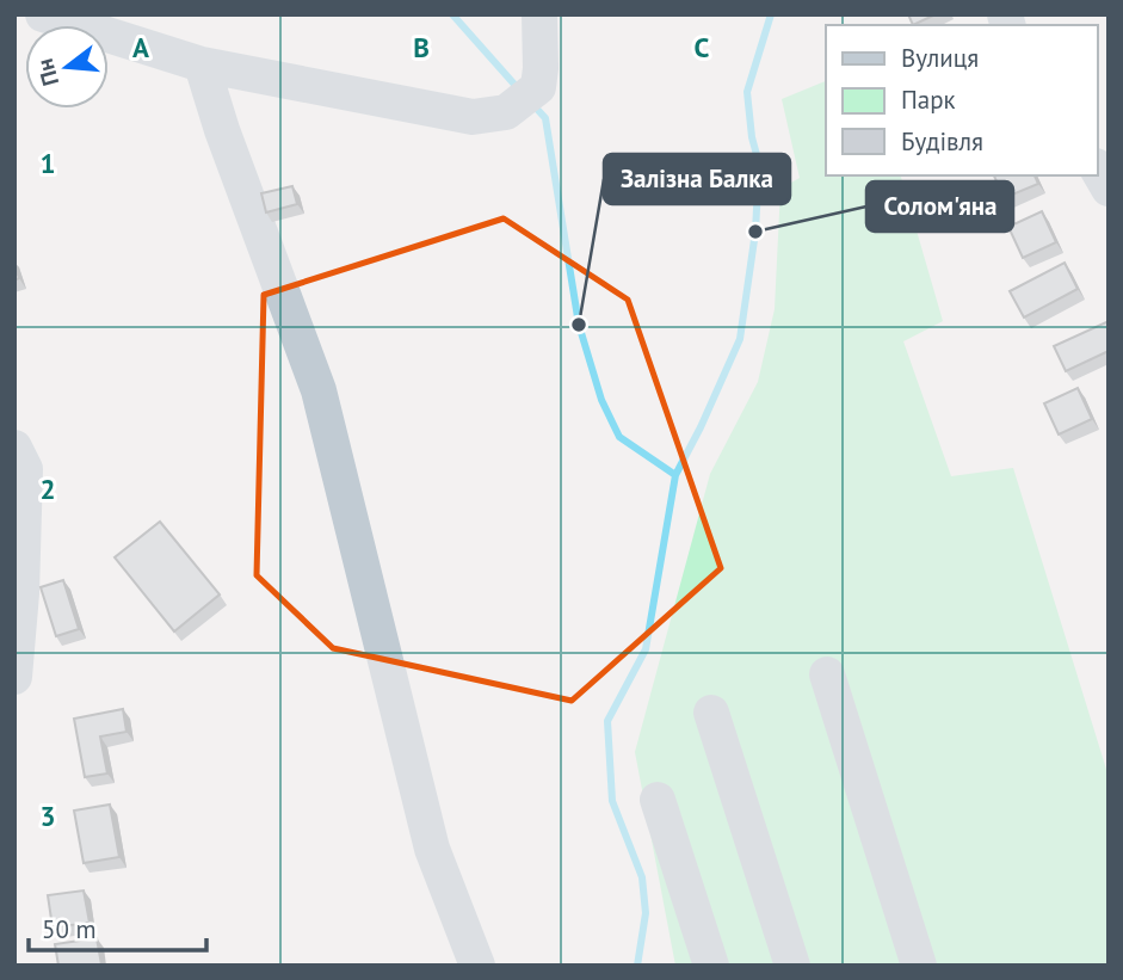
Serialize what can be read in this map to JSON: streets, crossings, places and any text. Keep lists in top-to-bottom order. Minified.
{"places":["Солом'яна","Залізна Балка"],"legend":["Вулиця","Парк","Будівля"],"scale_bar":"50 m","north":"left","grid":{"columns":["A","B","C"],"rows":["1","2","3"]}}
